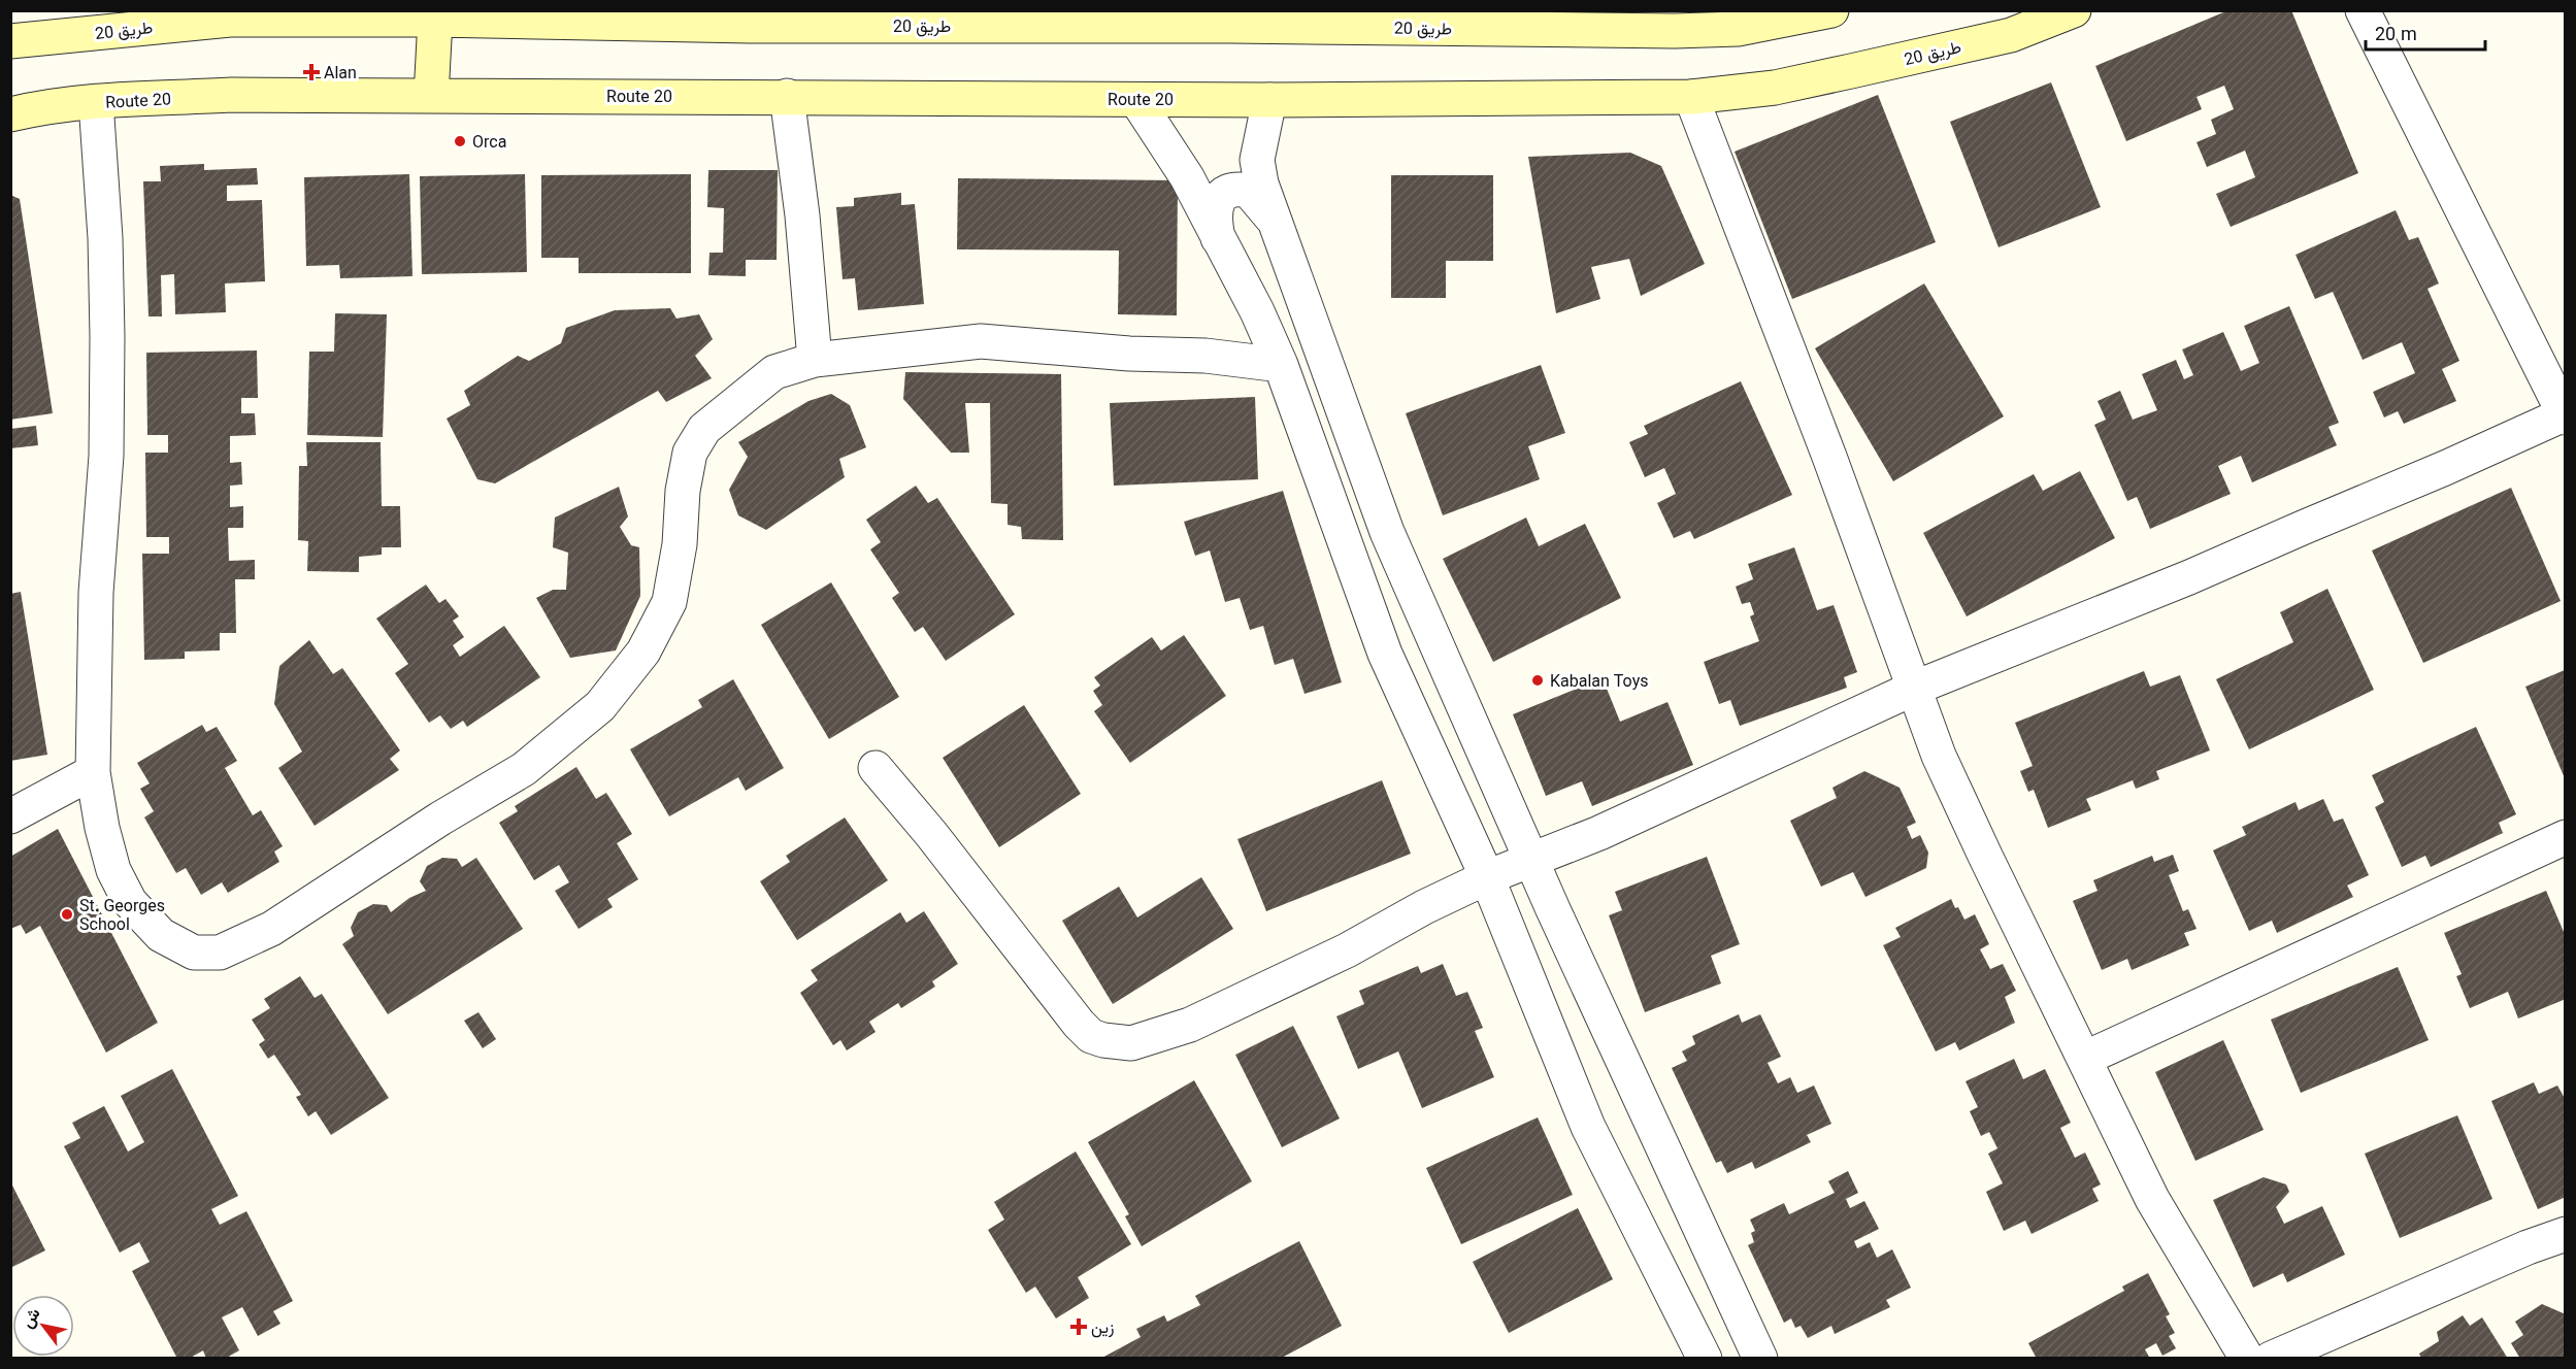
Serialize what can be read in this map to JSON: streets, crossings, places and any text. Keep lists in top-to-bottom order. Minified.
{"streets":{"main road":["طريق 20","Route 20"]},"crossings":[["طريق 20","Route 20"]],"places":{"health":["Alan","زين"],"other":["Orca","Kabalan Toys","St. Georges School"]},"scale_bar":"20 m","north":"top left"}
